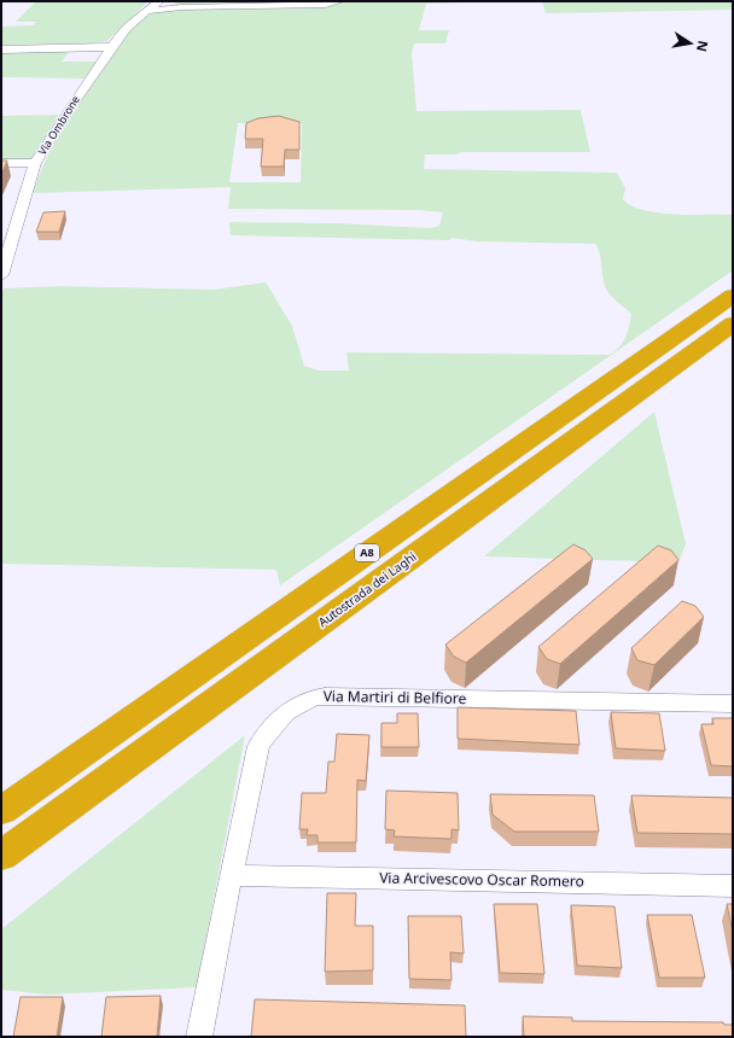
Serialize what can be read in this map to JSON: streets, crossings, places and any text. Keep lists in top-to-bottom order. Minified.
{"streets":{"highway":["A8","Autostrada dei Laghi"],"street":["Via Ombrone","Via Martiri di Belfiore","Via Arcivescovo Oscar Romero"]},"crossings":[["Via Martiri di Belfiore","Via Arcivescovo Oscar Romero"]],"north":"right"}
